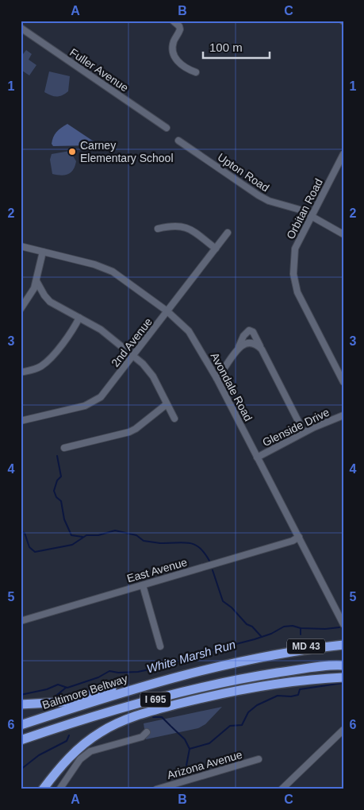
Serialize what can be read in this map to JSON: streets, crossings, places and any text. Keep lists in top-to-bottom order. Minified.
{"streets":{"highway":["MD 43","Baltimore Beltway","I 695"],"street":["Fuller Avenue","Upton Road","Orbitan Road","2nd Avenue","Avondale Road","Glenside Drive","East Avenue","Arizona Avenue"]},"crossings":[["Upton Road","Orbitan Road"],["2nd Avenue","Avondale Road"],["Avondale Road","Glenside Drive"],["Avondale Road","East Avenue"],["MD 43","Baltimore Beltway"]],"water":["White Marsh Run"],"places":["Carney Elementary School"],"scale_bar":"100 m","grid":{"columns":["A","B","C"],"rows":["1","2","3","4","5","6"]}}
